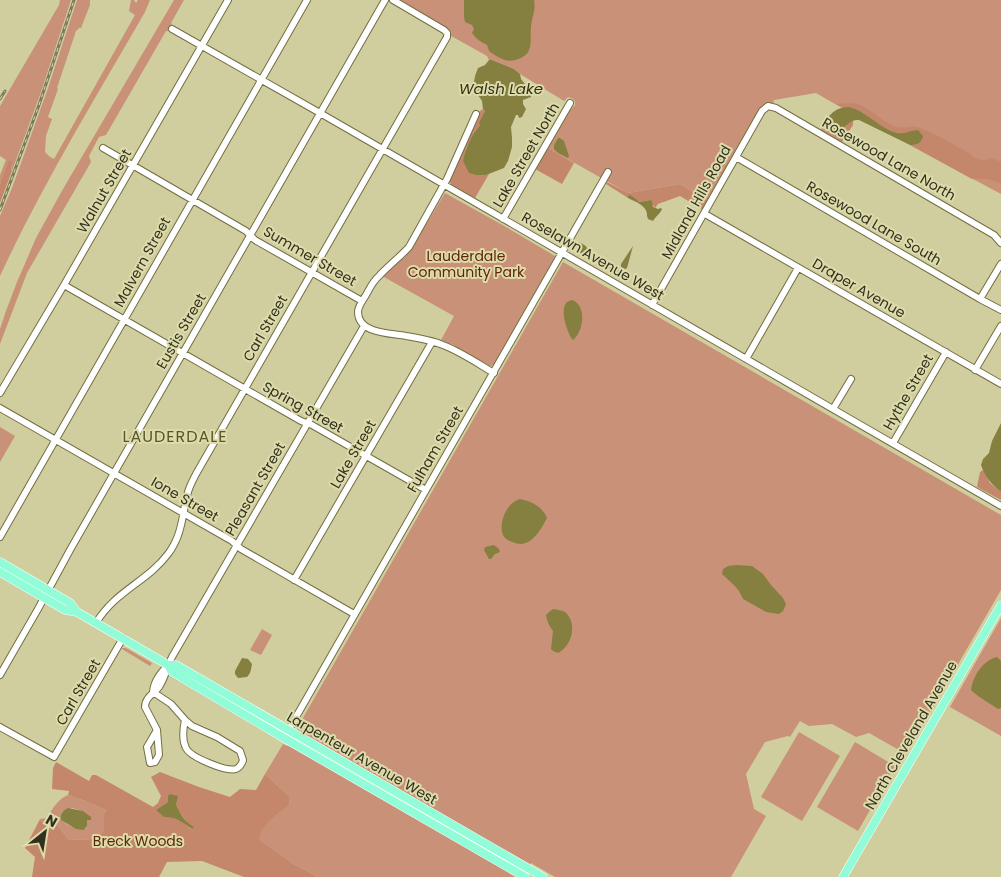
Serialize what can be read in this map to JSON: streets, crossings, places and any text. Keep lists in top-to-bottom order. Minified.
{"streets":{"main road":["North Cleveland Avenue","Larpenteur Avenue West"],"street":["Lake Street North","Rosewood Lane North","Walnut Street","Midland Hills Road","Rosewood Lane South","Summer Street","Roselawn Avenue West","Malvern Street","Draper Avenue","Carl Street","Eustis Street","Hythe Street","Spring Street","Fulham Street","Lake Street","Pleasant Street","Ione Street"]},"crossings":[["Lake Street North","Roselawn Avenue West"],["Rosewood Lane North","Midland Hills Road"],["Walnut Street","Summer Street"],["Walnut Street","Roselawn Avenue West"],["Walnut Street","Spring Street"],["Midland Hills Road","Rosewood Lane South"],["Midland Hills Road","Roselawn Avenue West"],["Midland Hills Road","Draper Avenue"],["Summer Street","Malvern Street"],["Summer Street","Carl Street"],["Summer Street","Eustis Street"],["Summer Street","Pleasant Street"],["Roselawn Avenue West","Malvern Street"],["Roselawn Avenue West","Carl Street"],["Roselawn Avenue West","Eustis Street"],["Roselawn Avenue West","Hythe Street"],["Roselawn Avenue West","Fulham Street"],["Malvern Street","Spring Street"],["Malvern Street","Ione Street"],["Draper Avenue","Hythe Street"],["Carl Street","Spring Street"],["Carl Street","Ione Street"],["Carl Street","Larpenteur Avenue West"],["Eustis Street","Spring Street"],["Eustis Street","Ione Street"],["Eustis Street","Larpenteur Avenue West"],["Spring Street","Fulham Street"],["Spring Street","Lake Street"],["Spring Street","Pleasant Street"],["Fulham Street","Ione Street"],["Fulham Street","Larpenteur Avenue West"],["Lake Street","Ione Street"],["Pleasant Street","Ione Street"],["Pleasant Street","Larpenteur Avenue West"]],"districts":["LAUDERDALE"],"water":["Walsh Lake"],"parks":["Lauderdale Community Park","Breck Woods"],"north":"top right"}
